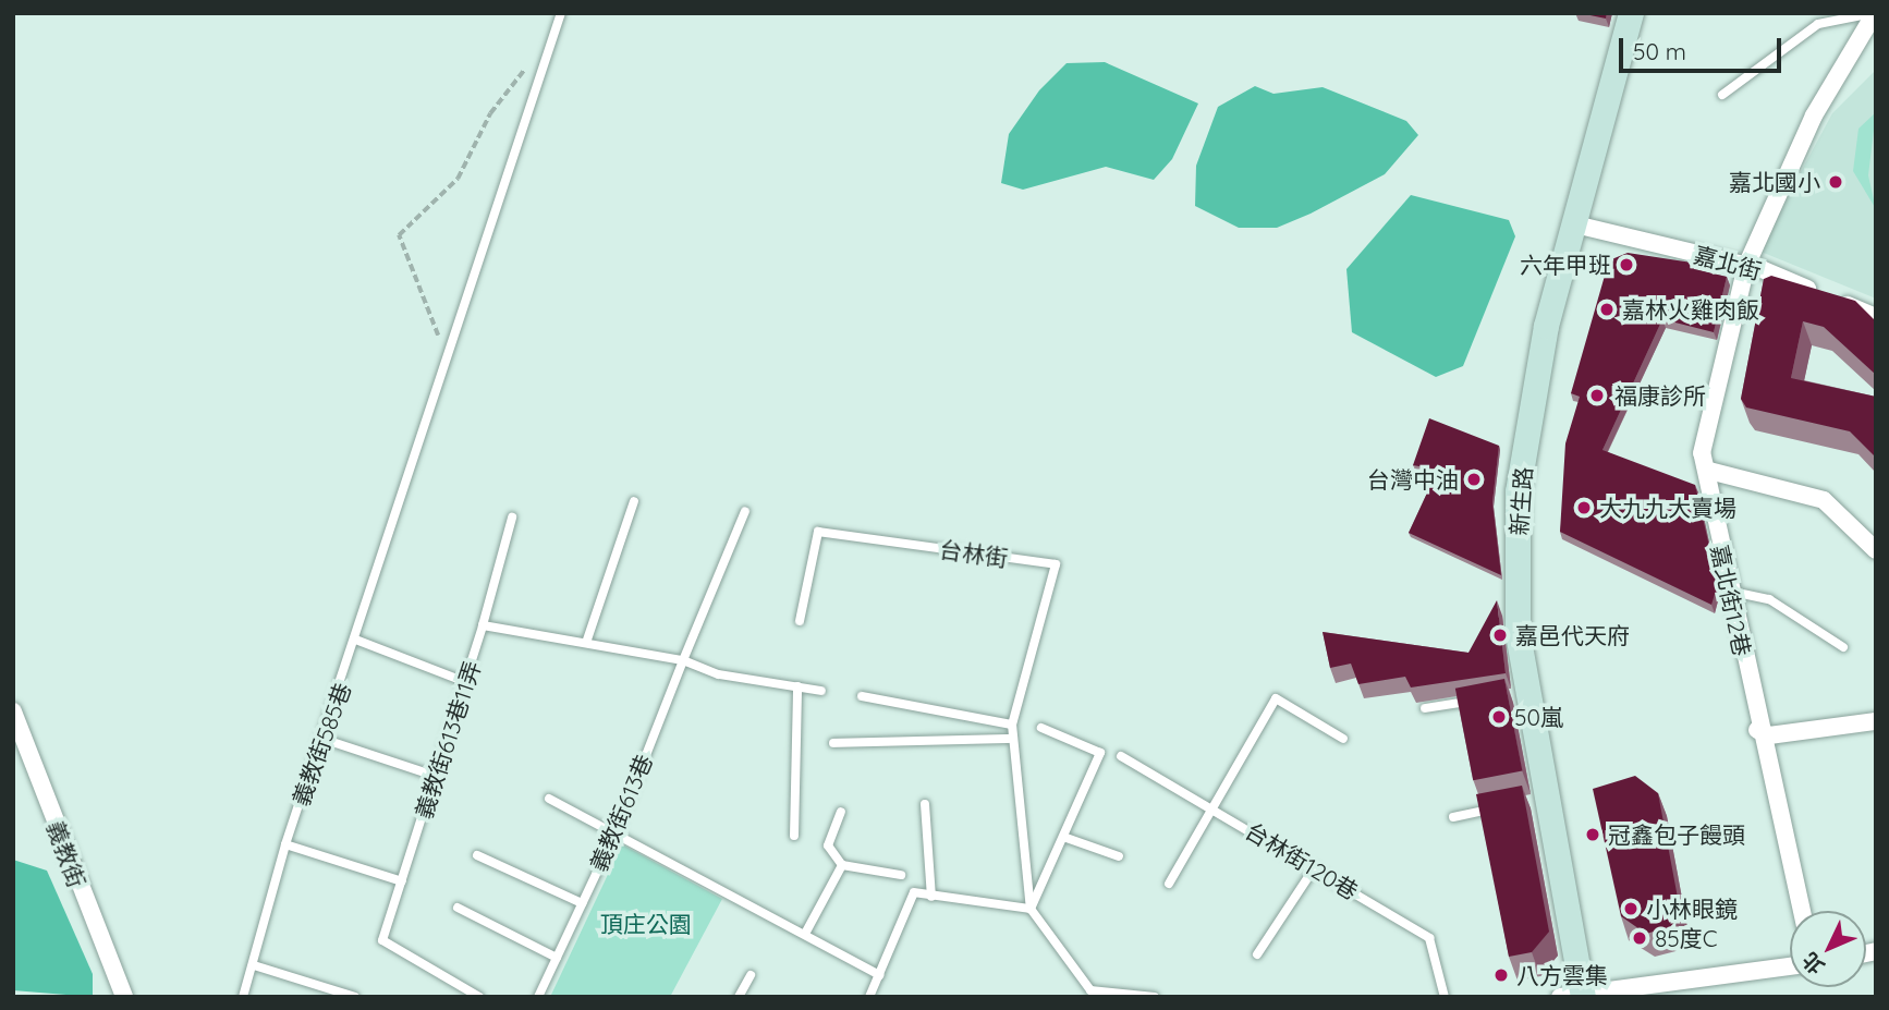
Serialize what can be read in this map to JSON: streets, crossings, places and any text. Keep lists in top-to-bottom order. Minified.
{"streets":{"street":["嘉北街","新生路","嘉北街12巷","義教街"],"lane":["台林街","義教街613巷11弄","義教街585巷","義教街613巷","台林街120巷"]},"crossings":[["嘉北街","新生路"],["嘉北街","嘉北街12巷"]],"parks":["頂庄公園"],"places":["嘉北國小","六年甲班","嘉林火雞肉飯","福康診所","台灣中油","大九九大賣場","嘉邑代天府","50嵐","冠鑫包子饅頭","小林眼鏡","85度C","八方雲集"],"scale_bar":"50 m","north":"bottom left"}
